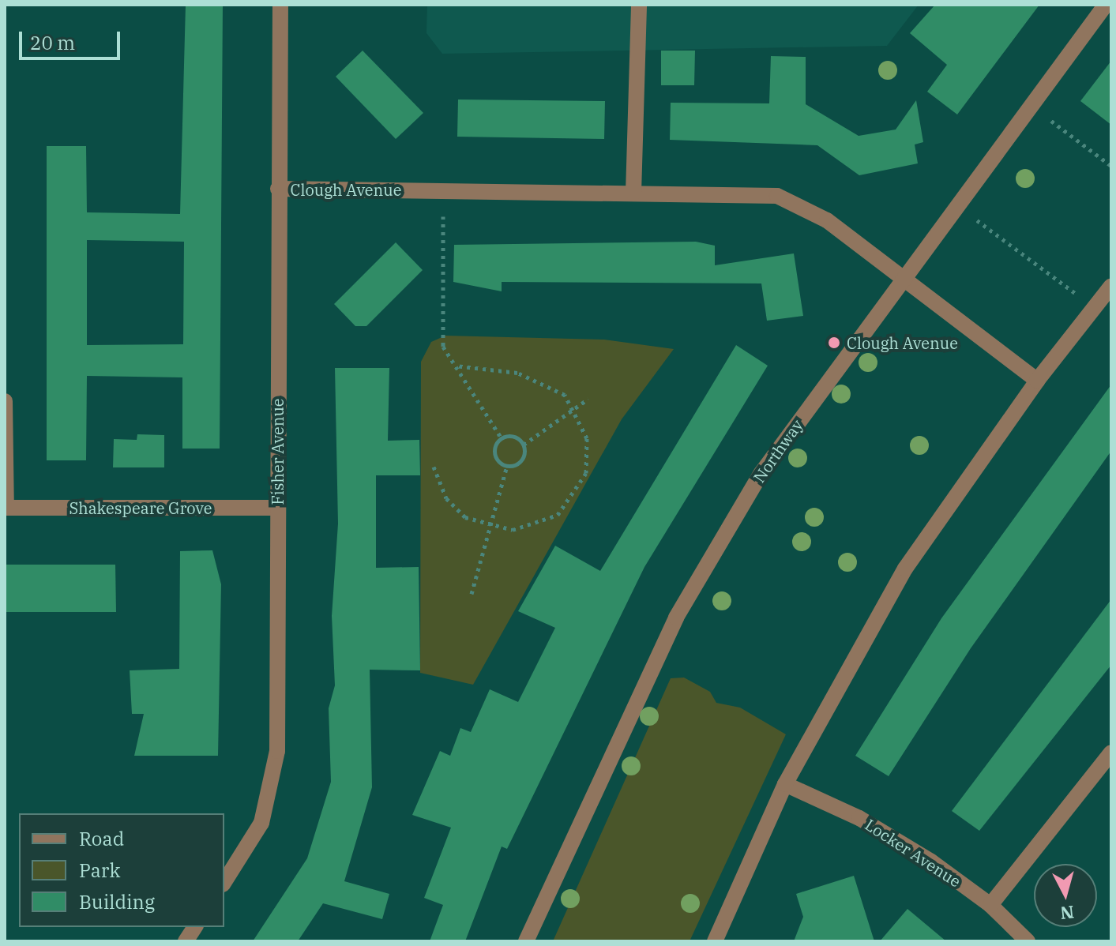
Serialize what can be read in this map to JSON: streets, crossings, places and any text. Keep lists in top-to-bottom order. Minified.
{"streets":{"street":["Clough Avenue","Northway","Fisher Avenue","Shakespeare Grove","Locker Avenue"]},"crossings":[["Clough Avenue","Northway"],["Clough Avenue","Fisher Avenue"],["Fisher Avenue","Shakespeare Grove"]],"places":["Clough Avenue"],"legend":["Road","Park","Building"],"scale_bar":"20 m","north":"bottom"}
